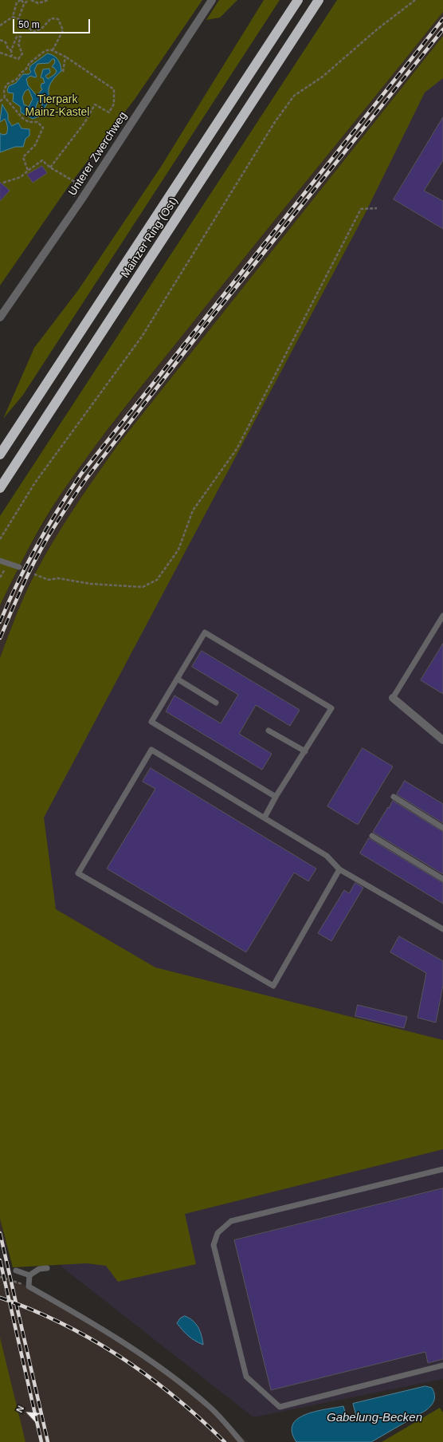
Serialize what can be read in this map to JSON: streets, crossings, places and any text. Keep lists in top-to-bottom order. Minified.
{"streets":{"highway":["Mainzer Ring (Ost)"],"street":["Unterer Zwerchweg"]},"water":["Gabelung-Becken"],"parks":["Tierpark Mainz-Kastel"],"scale_bar":"50 m","north":"top left"}
